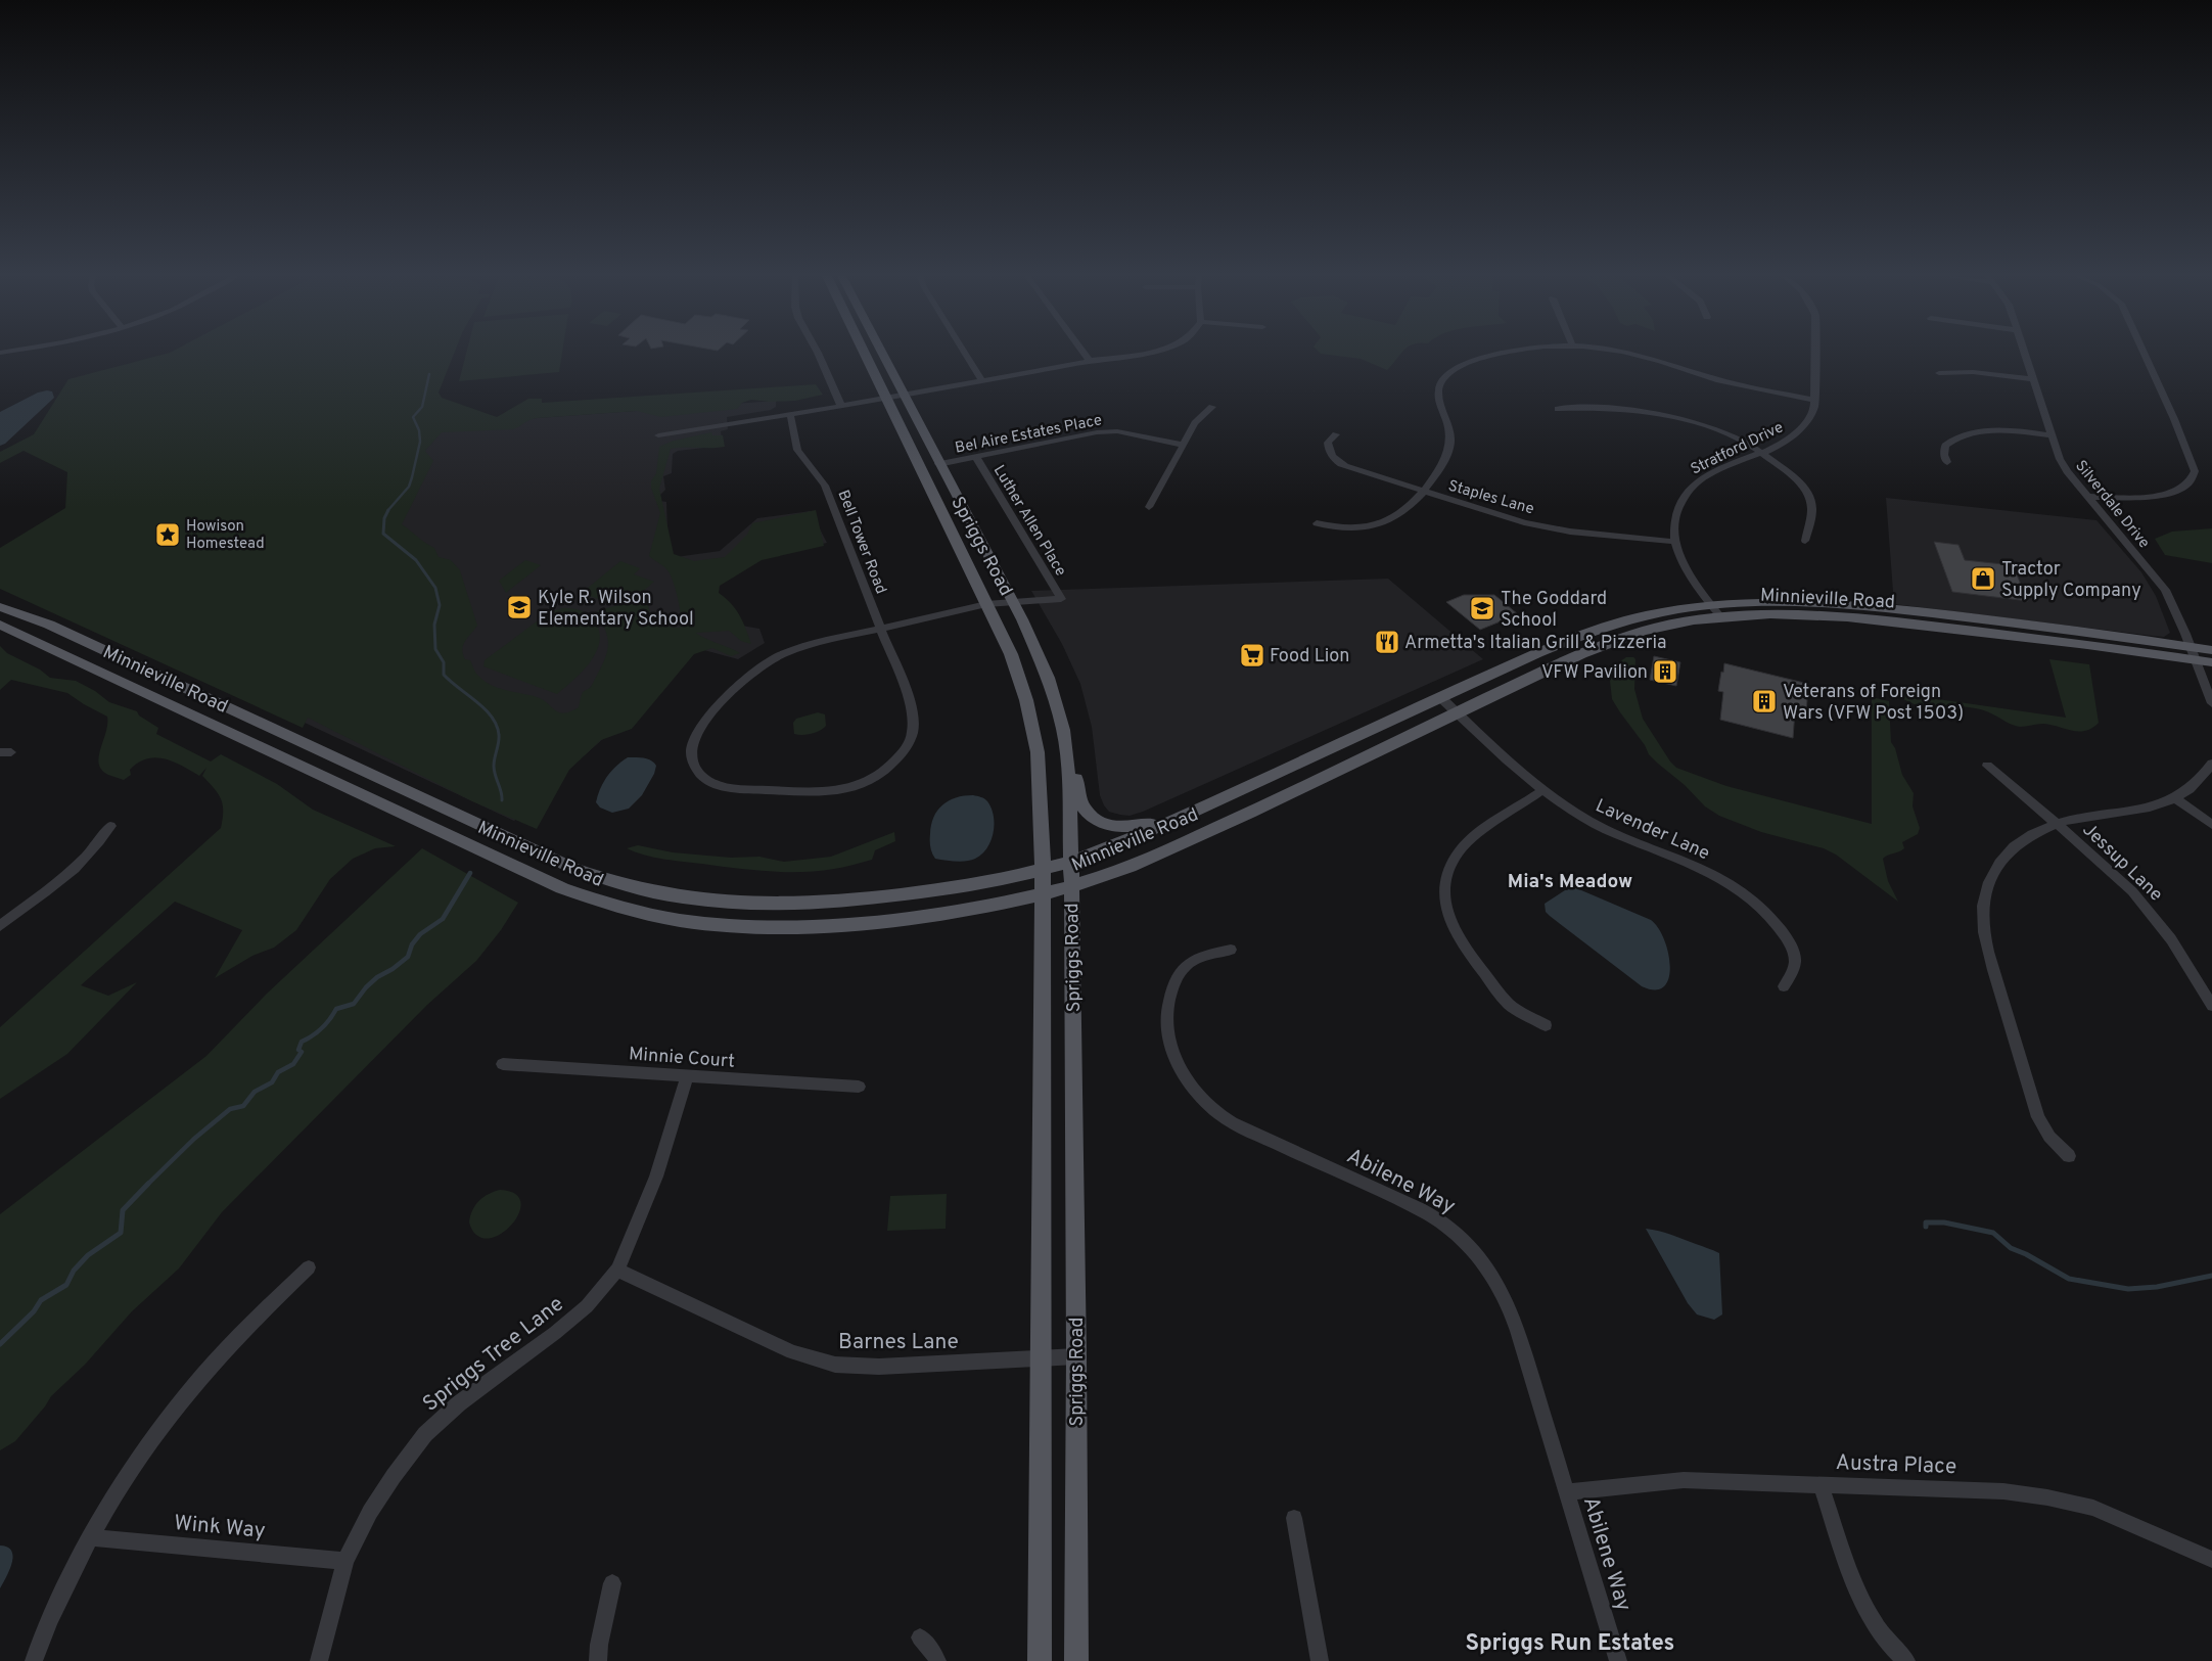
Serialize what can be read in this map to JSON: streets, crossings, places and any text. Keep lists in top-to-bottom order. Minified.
{"streets":{"main road":["Spriggs Road","Minnieville Road"],"street":["Bel Aire Estates Place","Stratford Drive","Staples Lane","Silverdale Drive","Luther Allen Place","Bell Tower Road","Lavender Lane","Jessup Lane","Minnie Court","Abilene Way","Barnes Lane","Spriggs Tree Lane","Austra Place","Wink Way"]},"crossings":[["Bel Aire Estates Place","Luther Allen Place"],["Bel Aire Estates Place","Spriggs Road"],["Stratford Drive","Staples Lane"],["Stratford Drive","Minnieville Road"],["Silverdale Drive","Minnieville Road"],["Luther Allen Place","Spriggs Road"],["Spriggs Road","Minnieville Road"],["Spriggs Road","Barnes Lane"],["Minnieville Road","Lavender Lane"],["Minnie Court","Spriggs Tree Lane"],["Abilene Way","Austra Place"],["Barnes Lane","Spriggs Tree Lane"],["Spriggs Tree Lane","Wink Way"]],"districts":["Mia's Meadow","Spriggs Run Estates"],"places":{"place":["Howison Homestead"],"shop":["Tractor Supply Company"],"school or university":["Kyle R. Wilson Elementary School","The Goddard School"],"restaurant":["Armetta's Italian Grill & Pizzeria"],"supermarket":["Food Lion"],"building":["VFW Pavilion","Veterans of Foreign Wars (VFW Post 1503)"]}}
